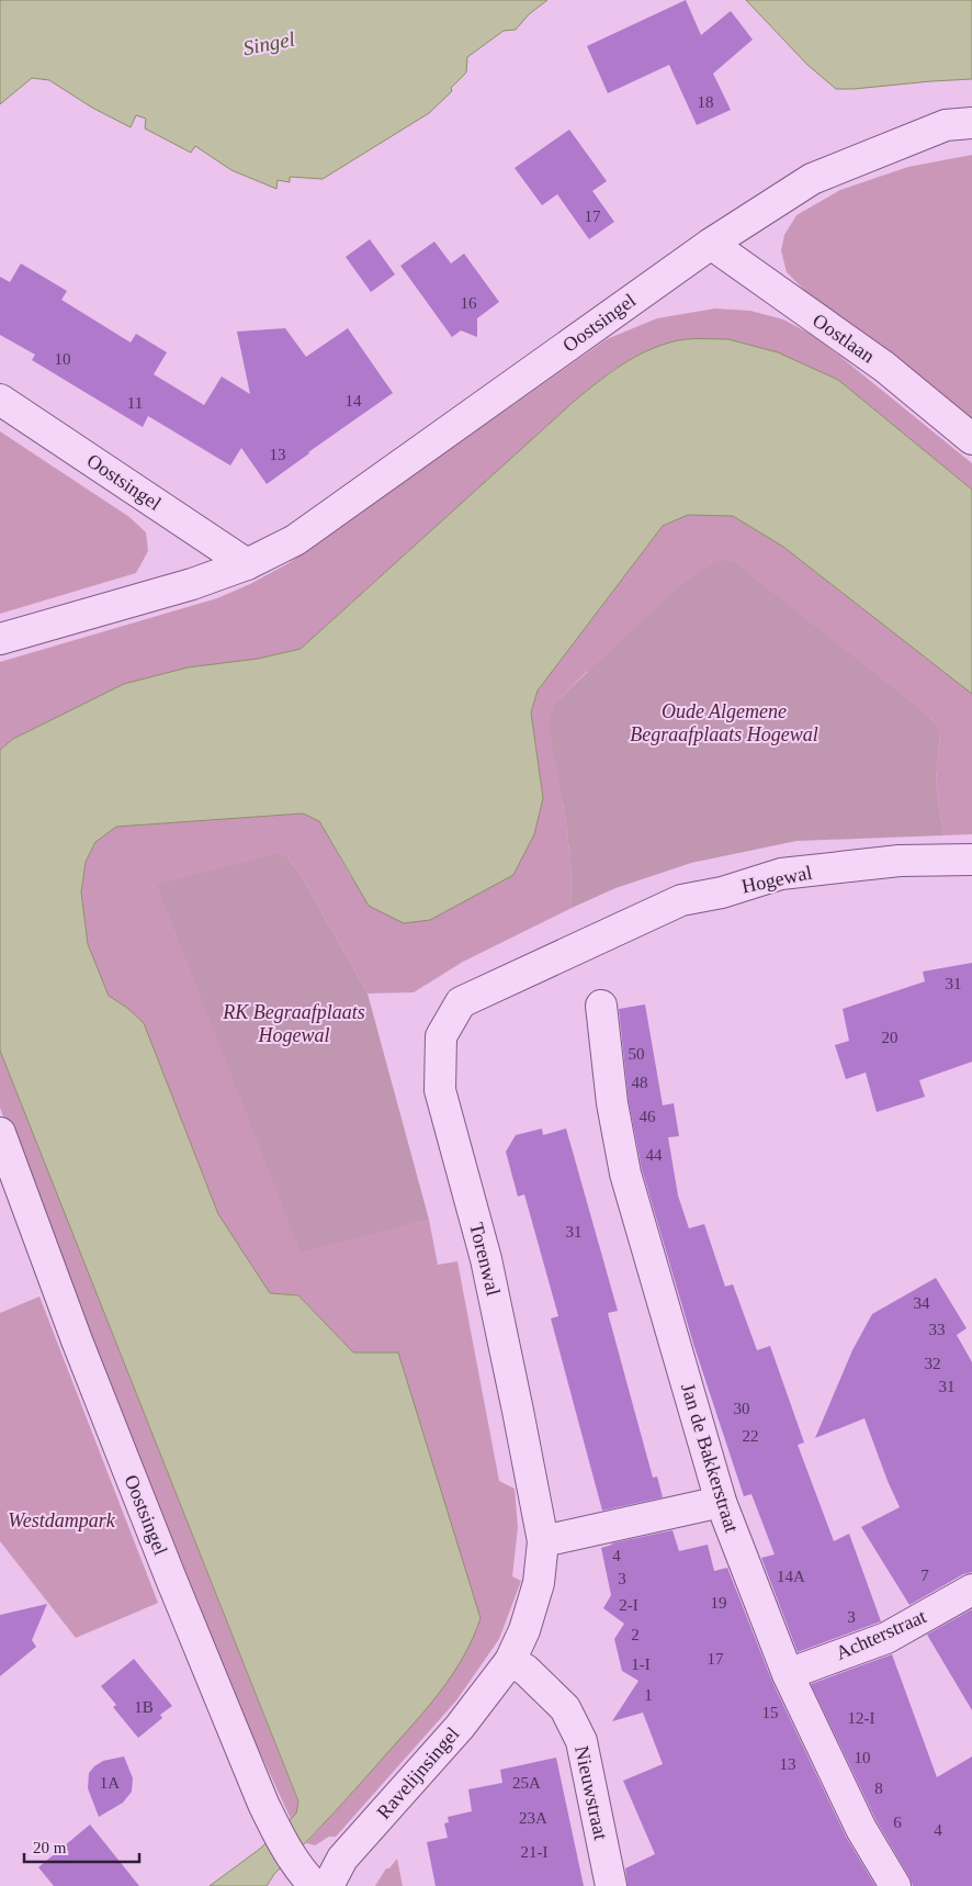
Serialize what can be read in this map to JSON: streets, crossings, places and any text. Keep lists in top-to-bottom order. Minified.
{"streets":{"street":["Oostsingel","Oostlaan","Hogewal","Torenwal","Jan de Bakkerstraat","Achterstraat","Ravelijnsingel","Nieuwstraat"]},"crossings":[["Oostsingel","Oostlaan"],["Hogewal","Torenwal"],["Torenwal","Ravelijnsingel"],["Torenwal","Nieuwstraat"],["Jan de Bakkerstraat","Achterstraat"],["Ravelijnsingel","Nieuwstraat"]],"water":["Singel"],"parks":["Oude Algemene Begraafplaats Hogewal","RK Begraafplaats Hogewal","Westdampark"],"house_numbers":["18","17","16","10","14","11","13","31","20","50","48","46","44","31","34","33","32","31","30","22","4","7","14A","3","19","2-I","3","2","17","1-I","1","1B","15","12-I","10","13","1A","25A","8","23A","6","4","21-I"],"scale_bar":"20 m"}
